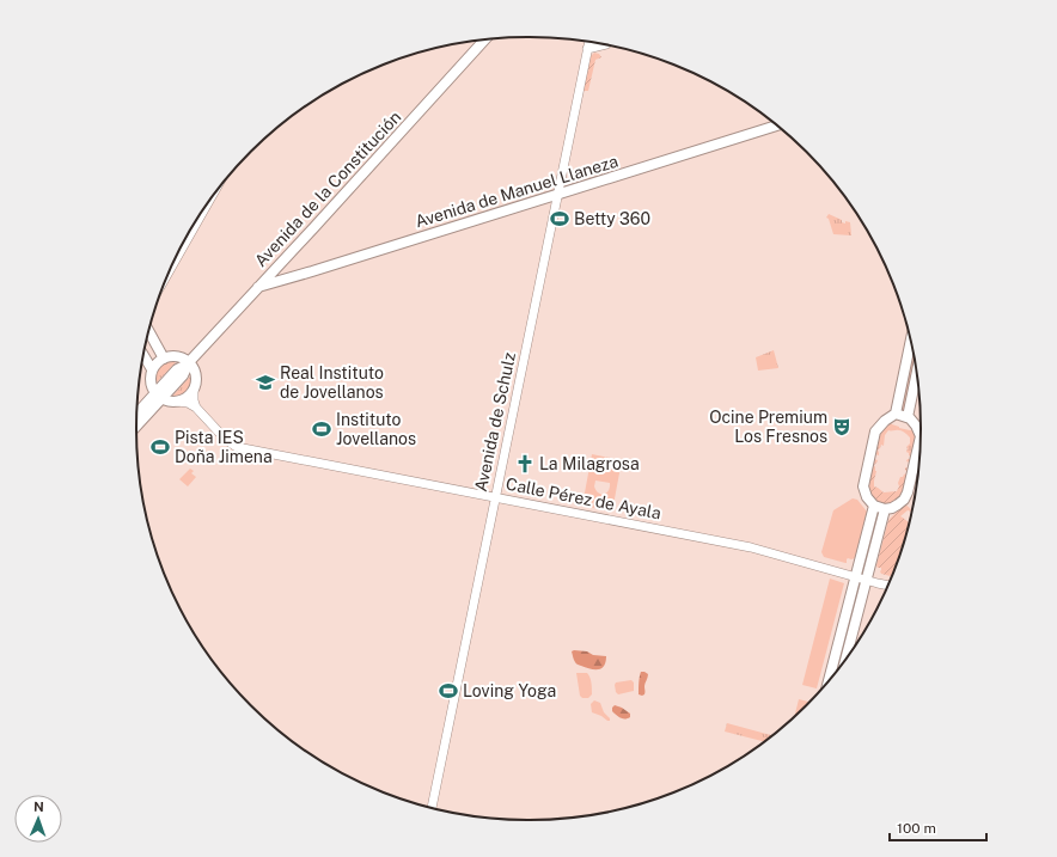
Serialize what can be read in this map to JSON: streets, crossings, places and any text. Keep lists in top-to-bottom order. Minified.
{"streets":{"main road":["Avenida de la Constitución","Avenida de Manuel Llaneza"],"street":["Avenida de Schulz","Calle Pérez de Ayala"]},"crossings":[["Avenida de la Constitución","Avenida de Manuel Llaneza"],["Avenida de Manuel Llaneza","Avenida de Schulz"],["Avenida de Schulz","Calle Pérez de Ayala"]],"places":{"sports":["Betty 360","Instituto Jovellanos","Pista IES Doña Jimena","Loving Yoga"],"school or university":["Real Instituto de Jovellanos"],"theatre":["Ocine Premium Los Fresnos"],"church":["La Milagrosa"]},"scale_bar":"100 m","north":"top"}
